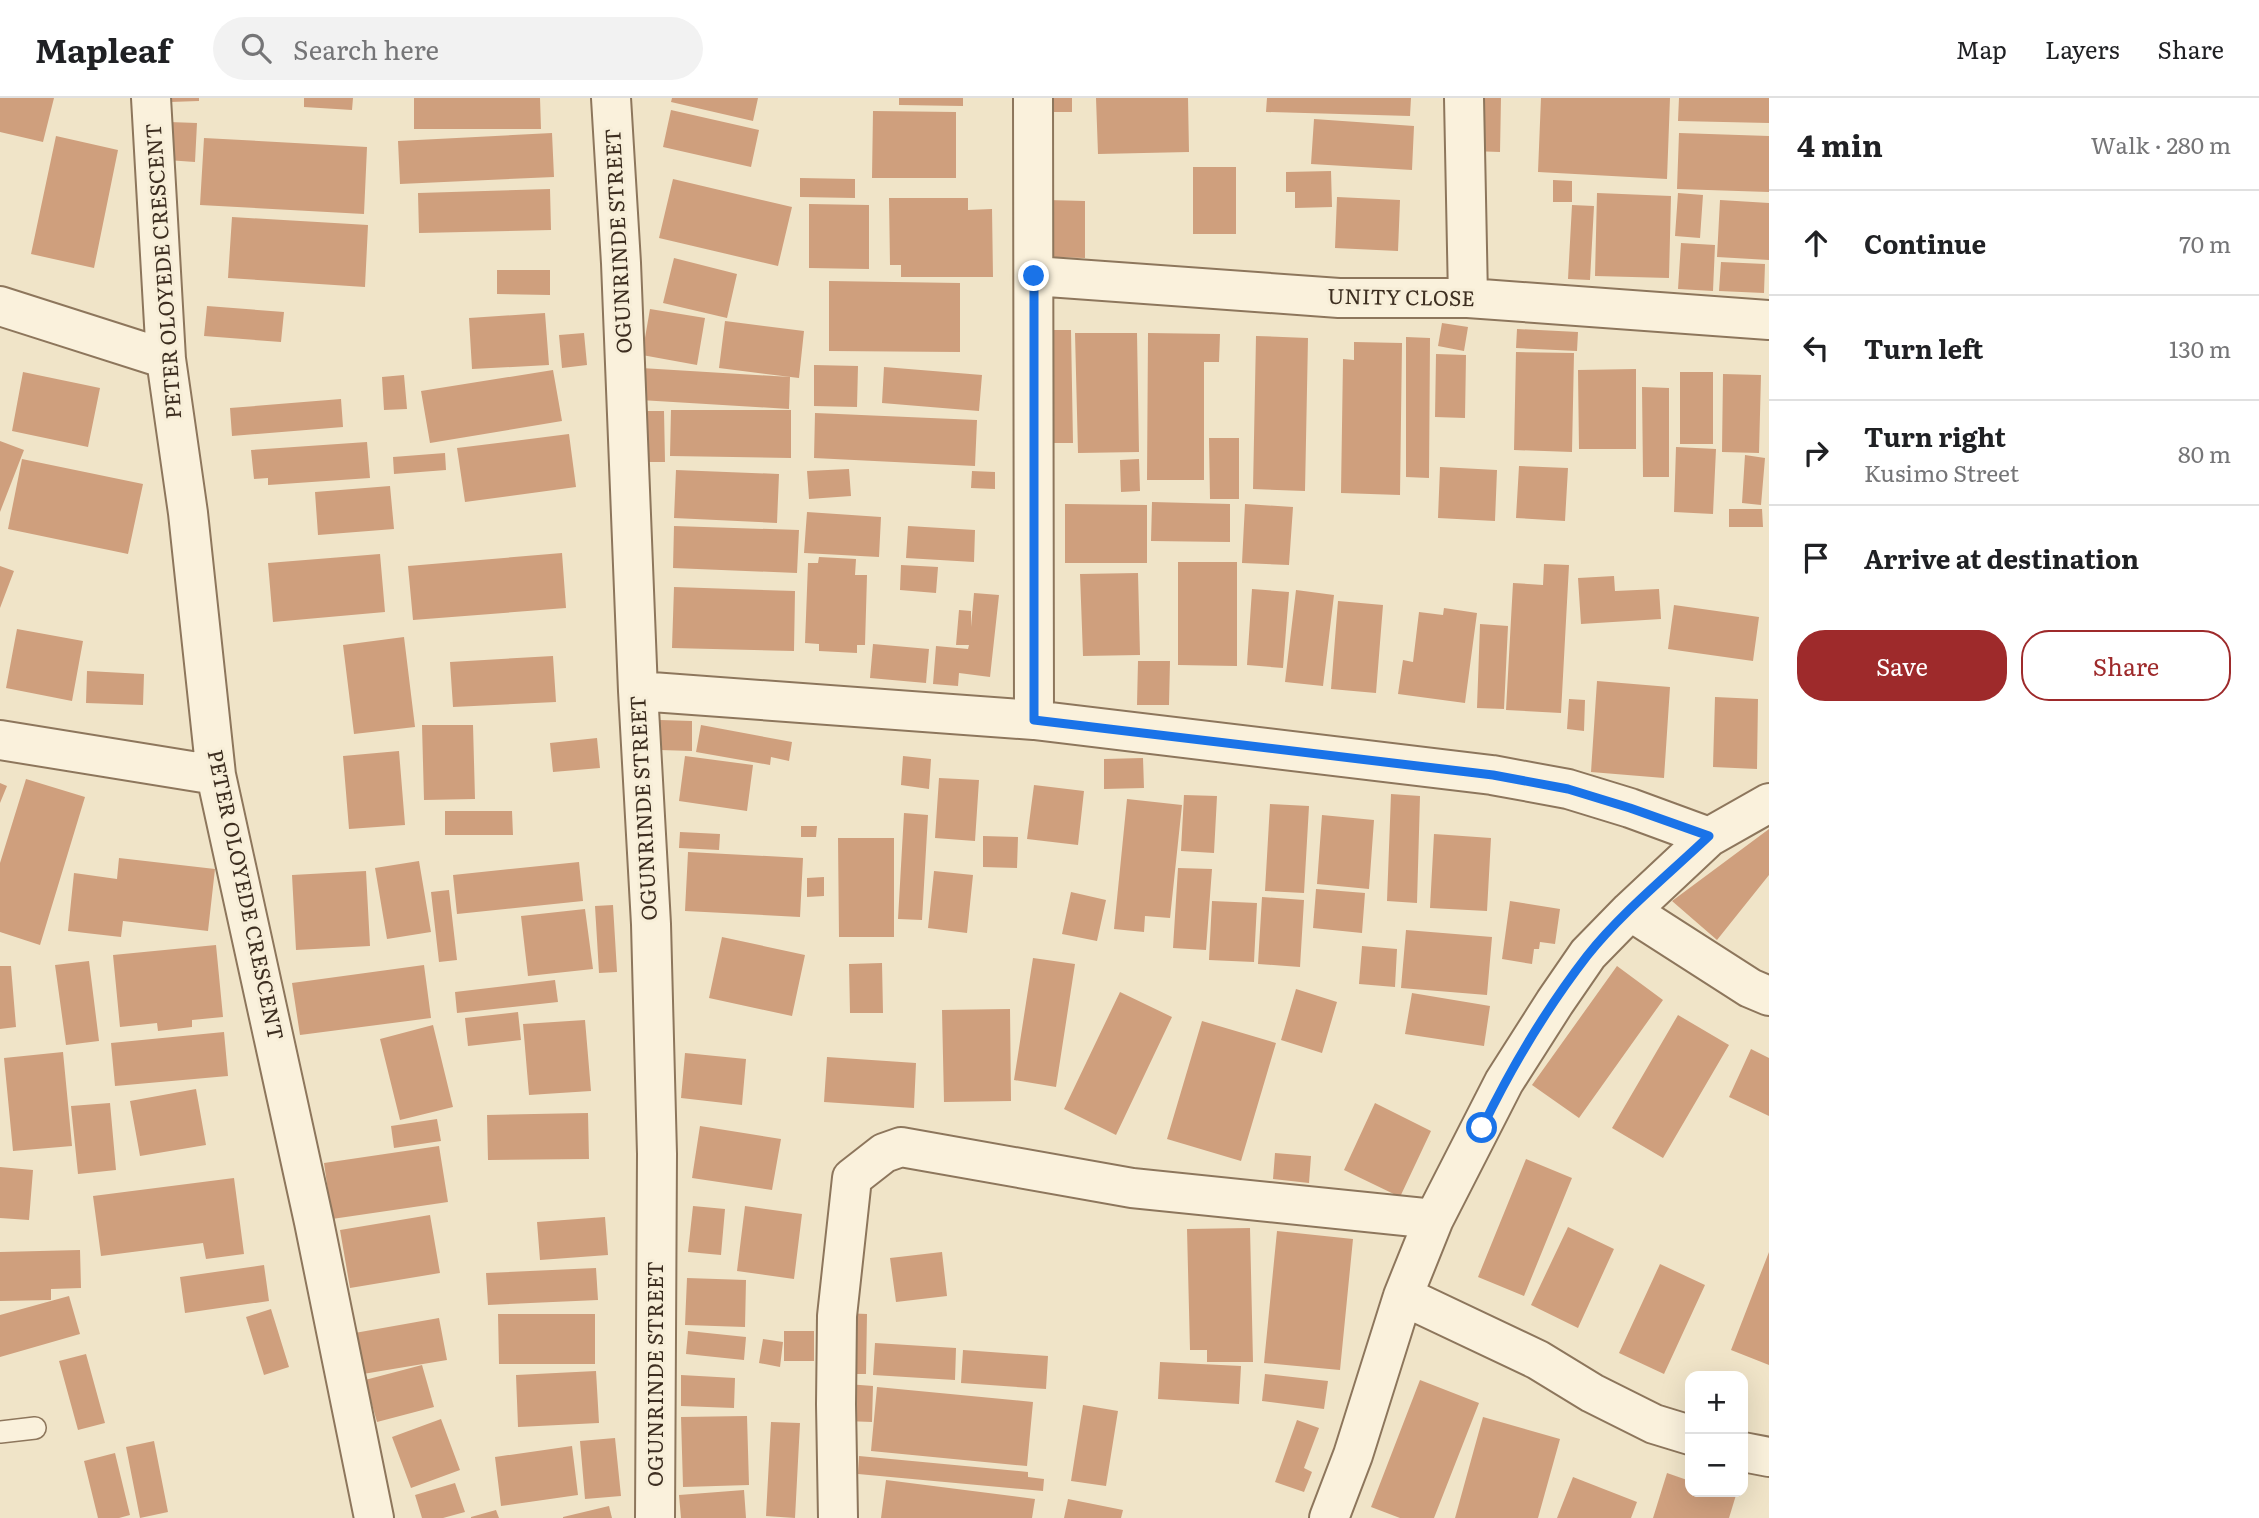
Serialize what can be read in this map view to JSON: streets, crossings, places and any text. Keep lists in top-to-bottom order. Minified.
{"streets":{"street":["OGUNRINDE STREET","PETER OLOYEDE CRESCENT","UNITY CLOSE"]},"page":{"header":"Mapleaf","search":"Search here","nav":["Map","Layers","Share"],"heading":["4 min","Walk · 280 m"],"list":[["Continue","70 m"],["Turn left","130 m"],["Turn right","Kusimo Street","80 m"],"Arrive at destination"],"buttons":["Save","Share"],"map_buttons":["+","−"]}}
